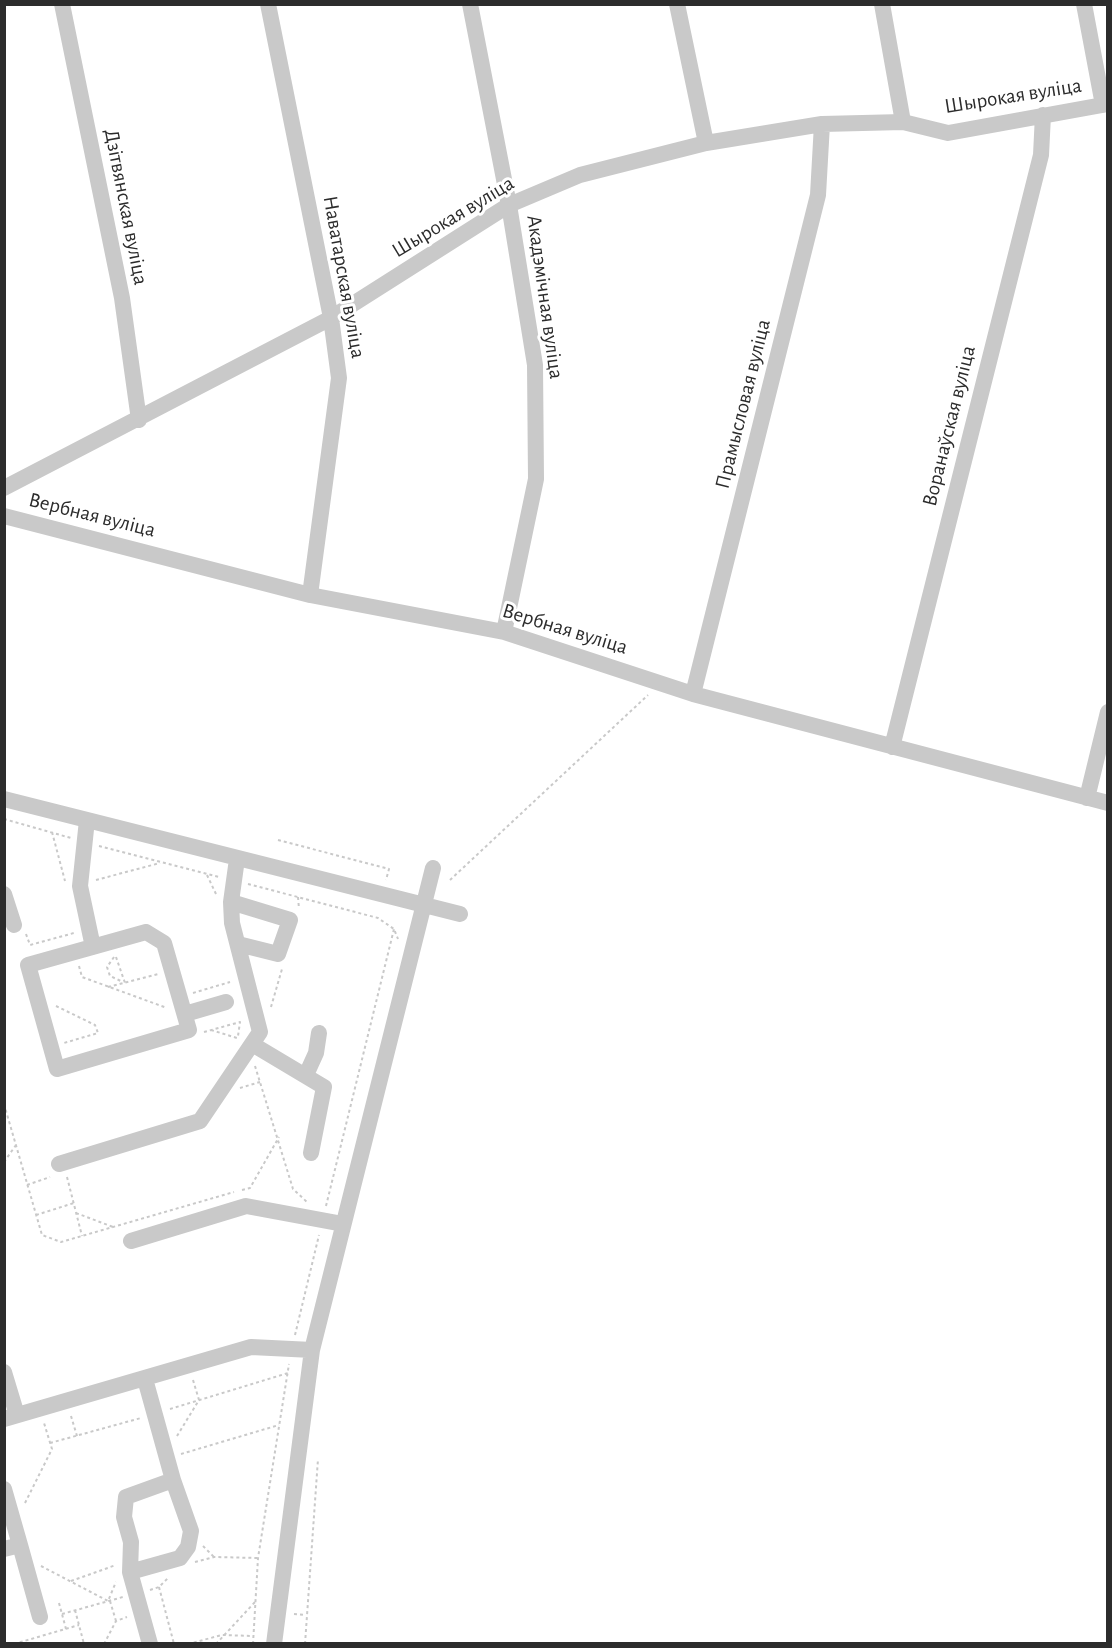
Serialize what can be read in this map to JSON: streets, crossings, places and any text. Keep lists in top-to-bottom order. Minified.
{"streets":{"street":["Шырокая вуліца","Дзітвянская вуліца","Наватарская вуліца","Акадэмічная вуліца","Прамысловая вуліца","Воранаўская вуліца","Вербная вуліца"]},"crossings":[["Шырокая вуліца","Дзітвянская вуліца"],["Шырокая вуліца","Наватарская вуліца"],["Шырокая вуліца","Акадэмічная вуліца"],["Шырокая вуліца","Прамысловая вуліца"],["Шырокая вуліца","Воранаўская вуліца"],["Наватарская вуліца","Вербная вуліца"],["Акадэмічная вуліца","Вербная вуліца"],["Прамысловая вуліца","Вербная вуліца"],["Воранаўская вуліца","Вербная вуліца"]]}
